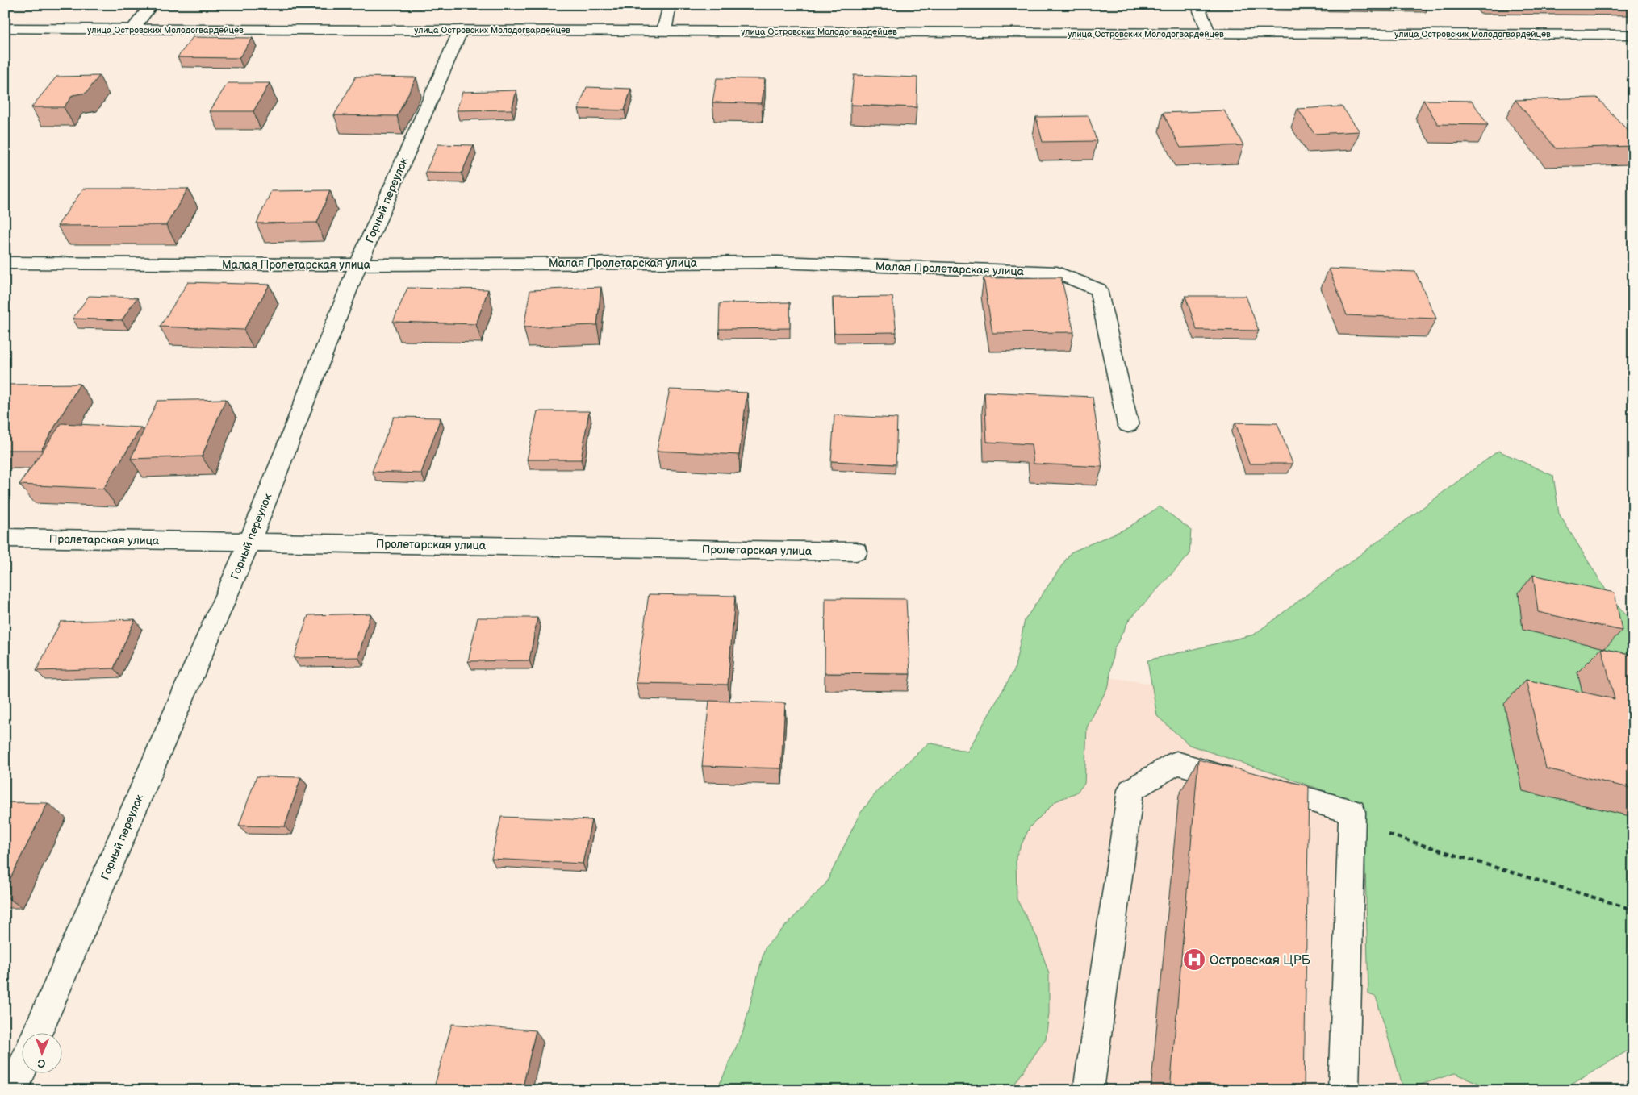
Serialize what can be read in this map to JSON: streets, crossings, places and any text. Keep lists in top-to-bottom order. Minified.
{"streets":{"street":["улица Островских Молодогвардейцев","Горный переулок","Малая Пролетарская улица","Пролетарская улица"]},"crossings":[["улица Островских Молодогвардейцев","Горный переулок"],["Горный переулок","Малая Пролетарская улица"],["Горный переулок","Пролетарская улица"]],"places":{"hospital":["Островская ЦРБ"]},"north":"bottom"}
